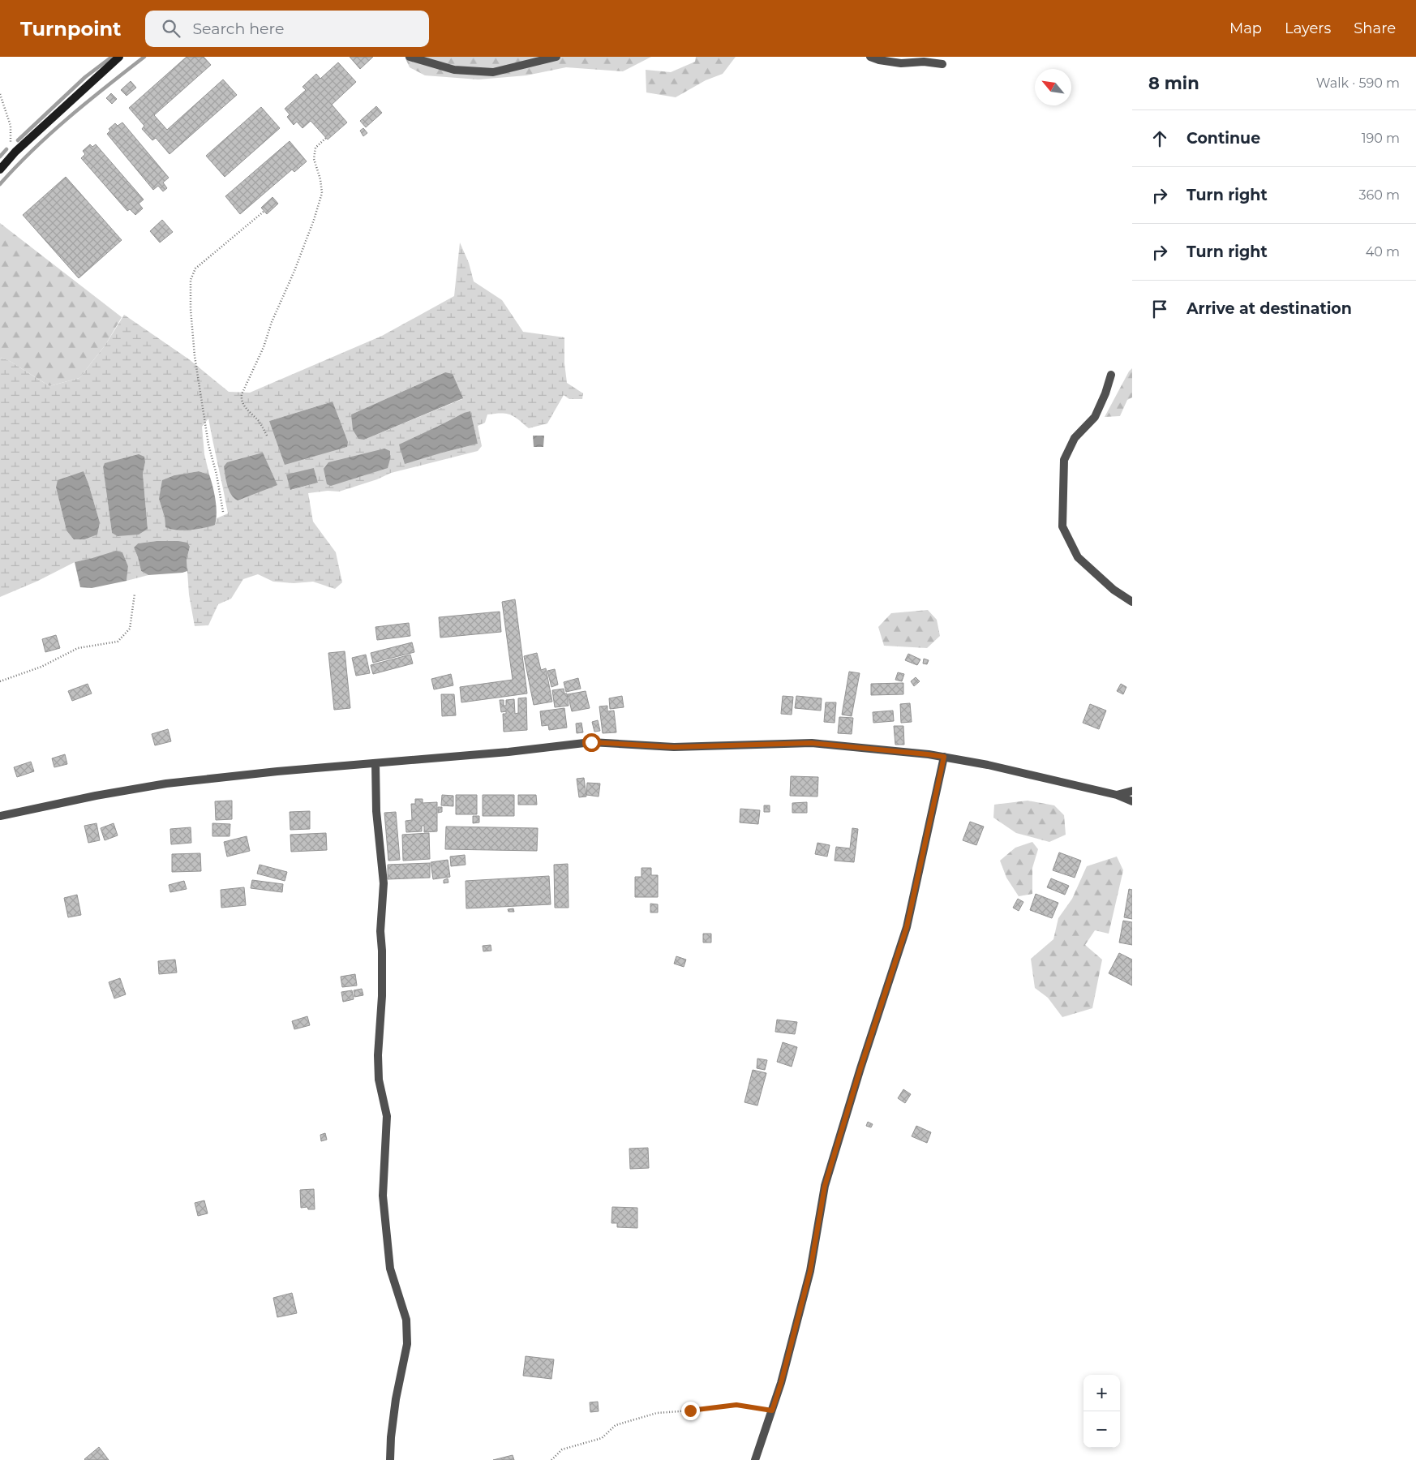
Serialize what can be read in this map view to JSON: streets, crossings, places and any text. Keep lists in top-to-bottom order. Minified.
{"north":"top left","page":{"header":"Turnpoint","search":"Search here","nav":["Map","Layers","Share"],"heading":["8 min","Walk · 590 m"],"list":[["Continue","190 m"],["Turn right","360 m"],["Turn right","40 m"],"Arrive at destination"],"map_buttons":["+","−"]}}
